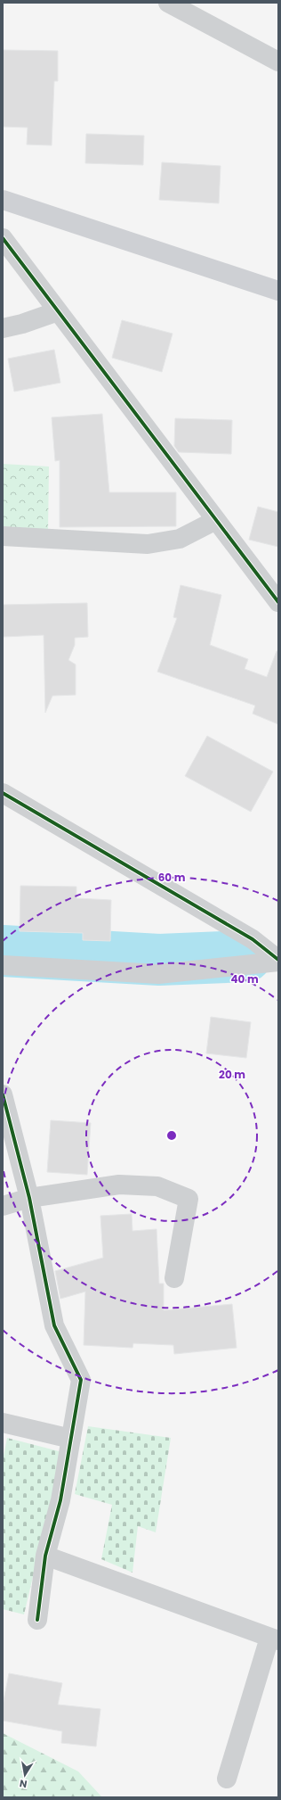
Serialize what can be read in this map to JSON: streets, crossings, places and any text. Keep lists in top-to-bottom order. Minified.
{"north":"bottom","rings":["60 m","40 m","20 m"]}
